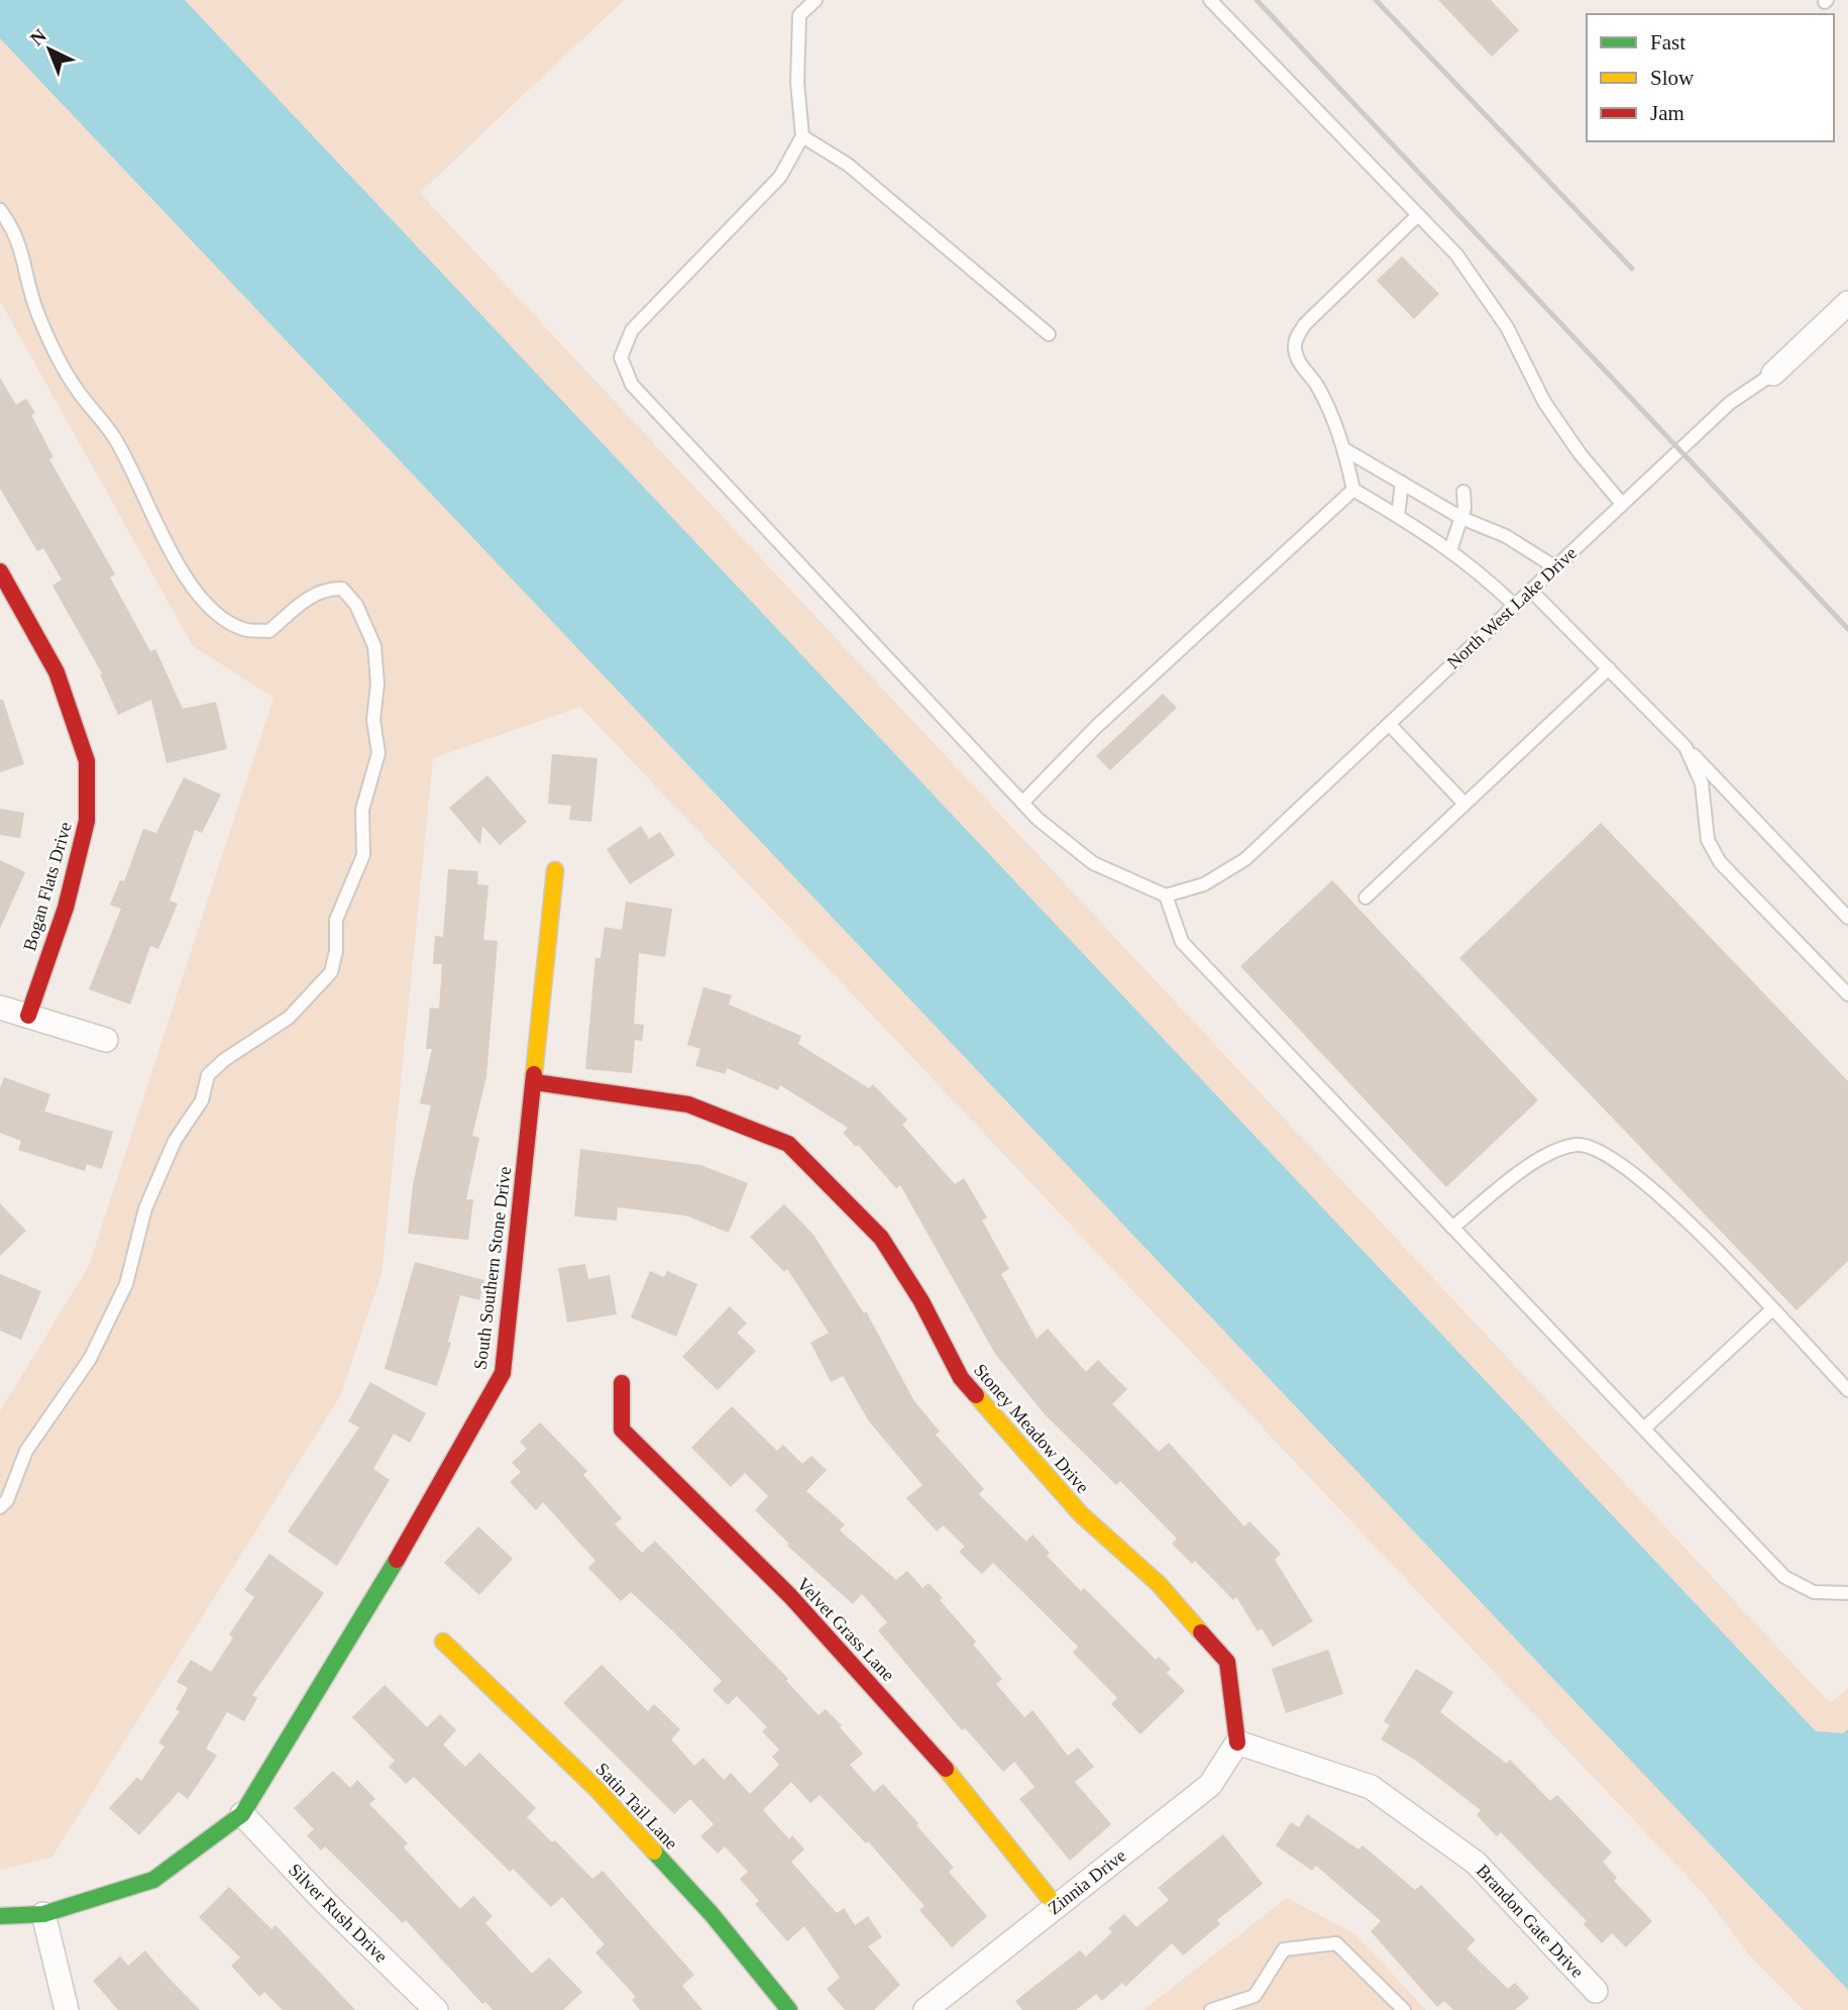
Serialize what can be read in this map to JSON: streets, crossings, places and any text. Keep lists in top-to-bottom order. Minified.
{"streets":{"street":["North West Lake Drive","Bogan Flats Drive","South Southern Stone Drive","Stoney Meadow Drive","Velvet Grass Lane","Satin Tail Lane","Zinnia Drive","Silver Rush Drive","Brandon Gate Drive"]},"crossings":[["South Southern Stone Drive","Stoney Meadow Drive"],["South Southern Stone Drive","Silver Rush Drive"],["Stoney Meadow Drive","Zinnia Drive"],["Stoney Meadow Drive","Brandon Gate Drive"],["Velvet Grass Lane","Zinnia Drive"],["Zinnia Drive","Brandon Gate Drive"]],"legend":["Fast","Slow","Jam"],"north":"top left"}
